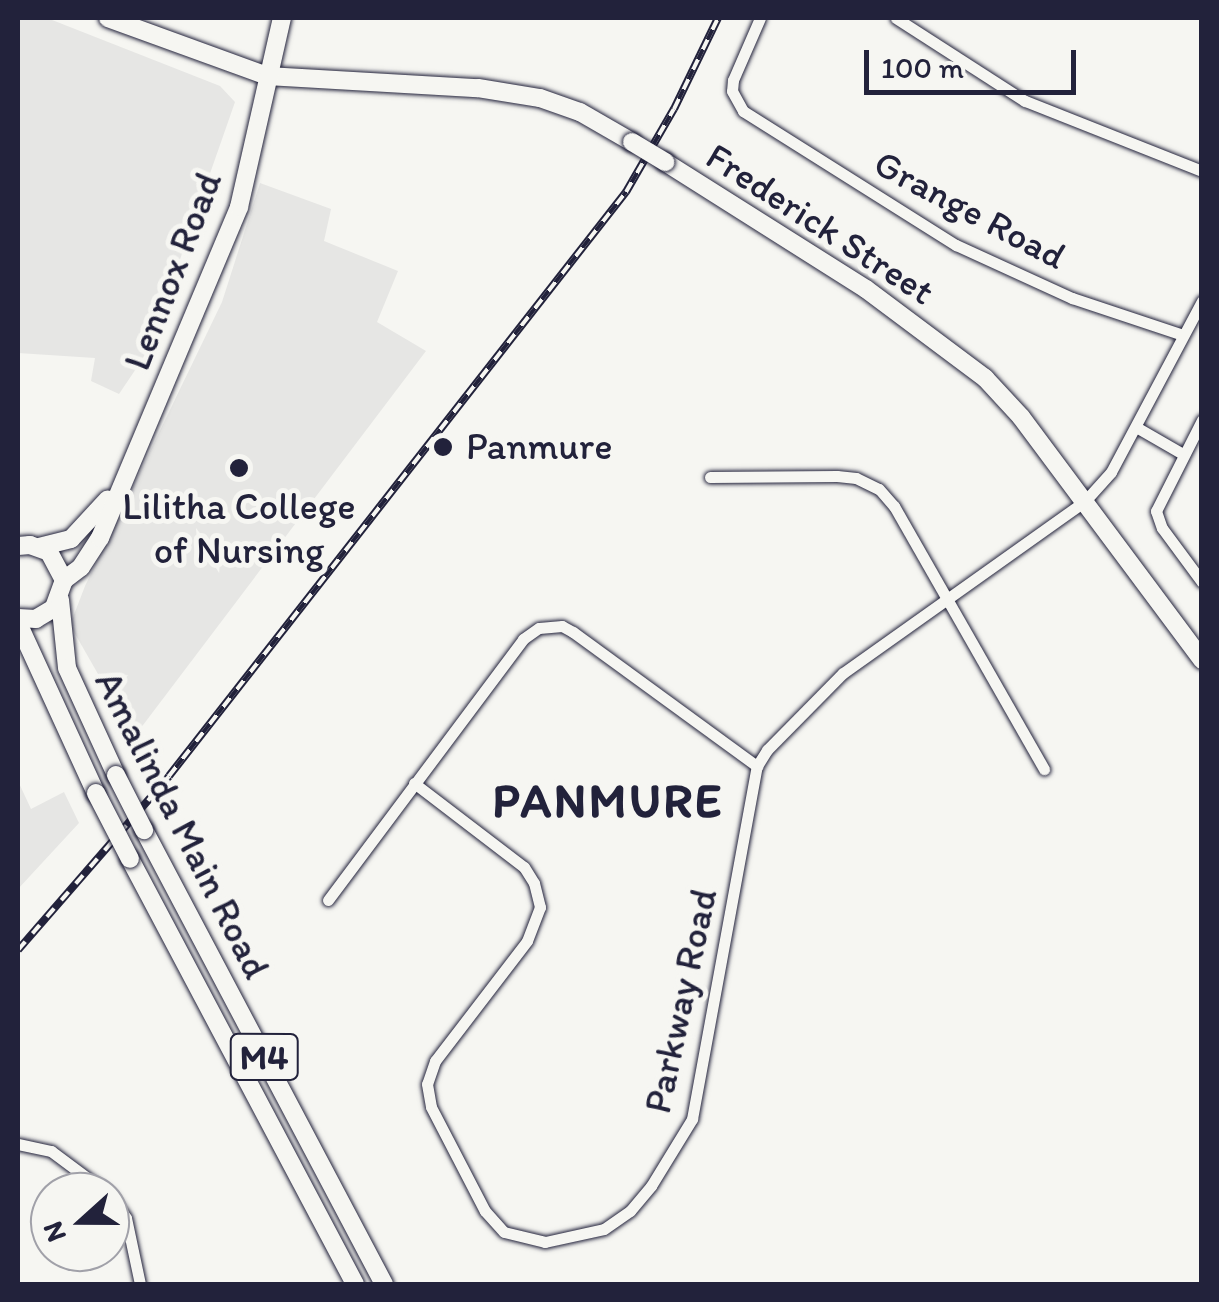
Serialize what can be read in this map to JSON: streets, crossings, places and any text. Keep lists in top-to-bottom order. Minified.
{"streets":{"street":["Grange Road","Frederick Street","Lennox Road","Amalinda Main Road","Parkway Road","M4"]},"crossings":[["Frederick Street","Lennox Road"],["Lennox Road","Amalinda Main Road"]],"districts":["PANMURE"],"places":["Panmure","Lilitha College of Nursing"],"scale_bar":"100 m","north":"left"}
